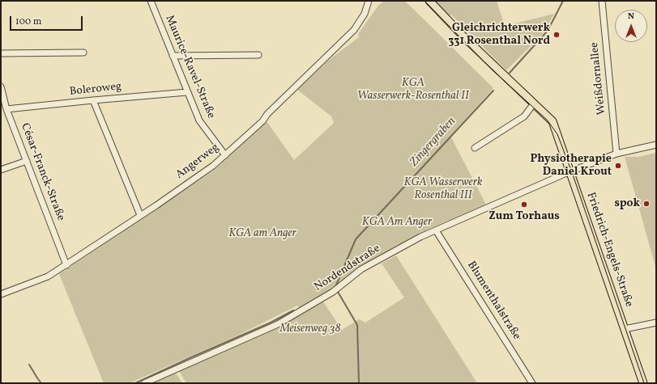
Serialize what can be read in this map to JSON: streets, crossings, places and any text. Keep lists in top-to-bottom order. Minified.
{"streets":{"main road":["Friedrich-Engels-Straße"],"street":["Maurice-Ravel-Straße","Weißdornallee","Boleroweg","Angerweg","César-Franck-Straße","Nordendstraße","Blumenthalstraße"]},"crossings":[["Maurice-Ravel-Straße","Boleroweg"],["Maurice-Ravel-Straße","Angerweg"],["Weißdornallee","Nordendstraße"],["Boleroweg","César-Franck-Straße"],["Angerweg","César-Franck-Straße"],["Friedrich-Engels-Straße","Nordendstraße"],["Nordendstraße","Blumenthalstraße"]],"water":["Zingergraben"],"parks":["KGA Wasserwerk-Rosenthal II","KGA Wasserwerk Rosenthal III","KGA Am Anger","KGA am Anger","Meisenweg 38"],"places":["Gleichrichterwerk 331 Rosenthal Nord","Physiotherapie Daniel Krout","spok","Zum Torhaus"],"scale_bar":"100 m","north":"top"}
